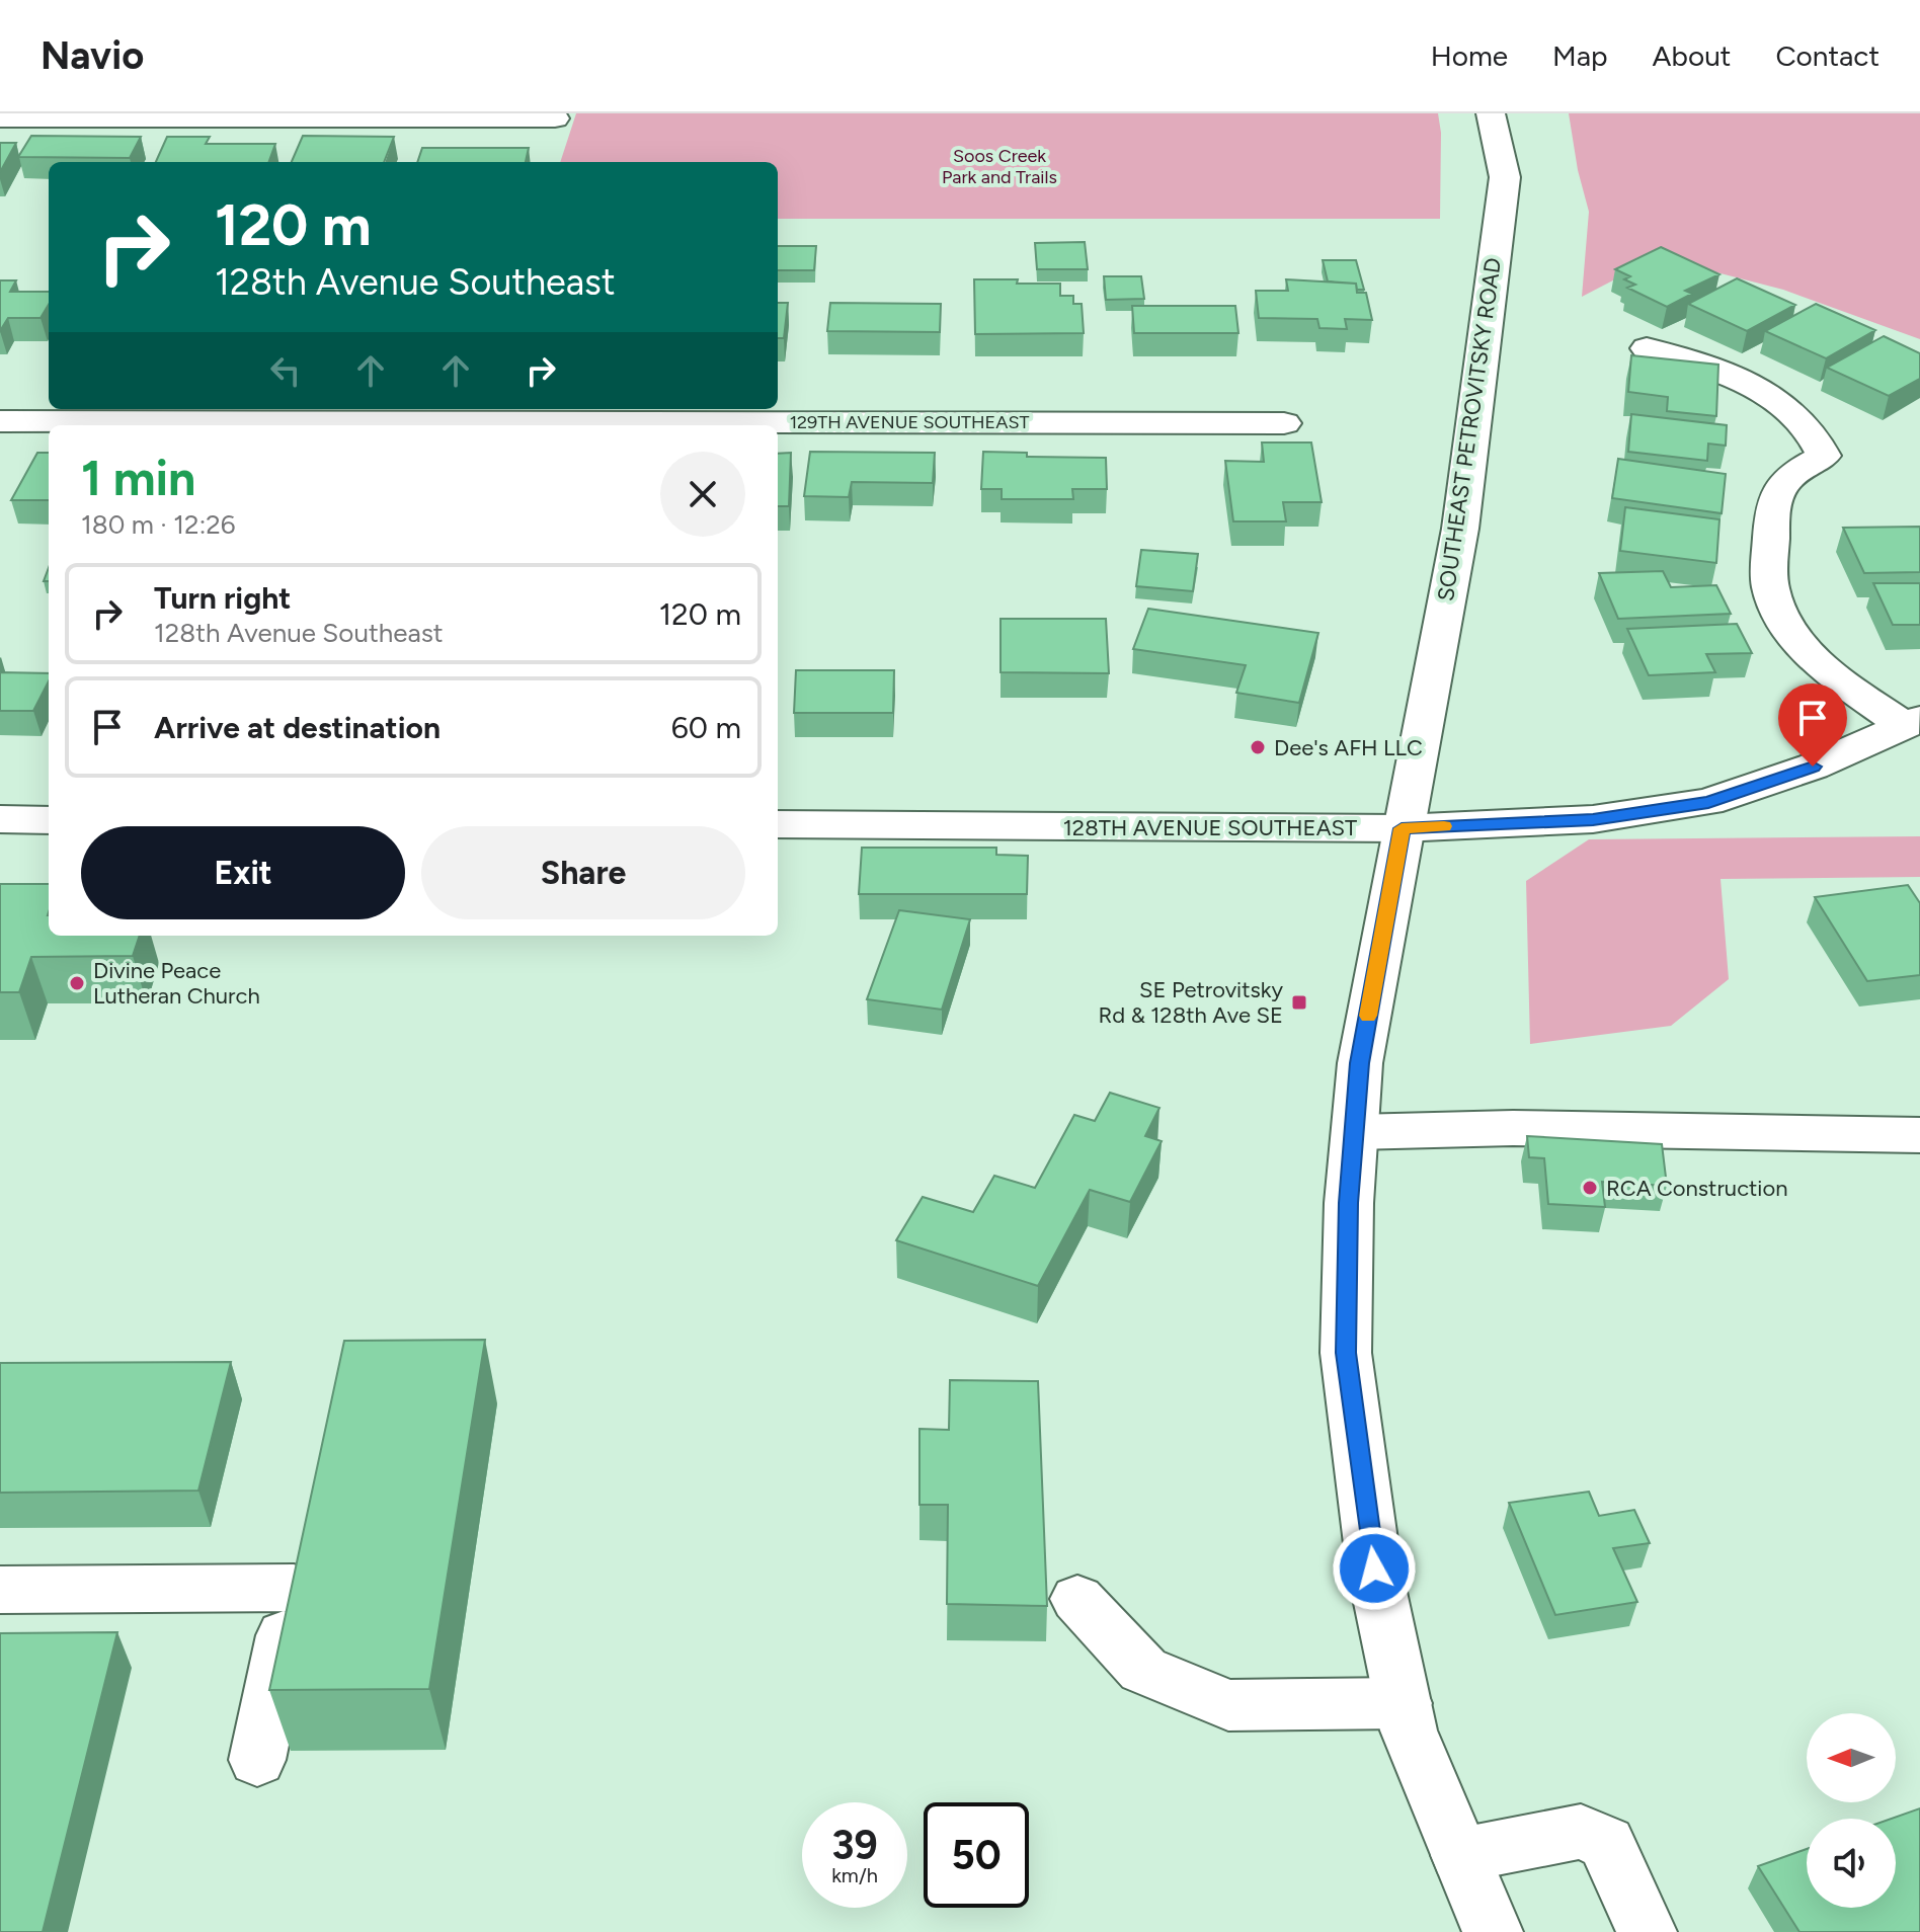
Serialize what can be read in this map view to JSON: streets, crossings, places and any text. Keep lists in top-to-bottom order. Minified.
{"streets":{"street":["129TH AVENUE SOUTHEAST","SOUTHEAST PETROVITSKY ROAD","128TH AVENUE SOUTHEAST"]},"crossings":[["SOUTHEAST PETROVITSKY ROAD","128TH AVENUE SOUTHEAST"]],"parks":["Soos Creek Park and Trails"],"places":{"other":["Dee's AFH LLC","Divine Peace Lutheran Church","RCA Construction"],"transit":["SE Petrovitsky Rd & 128th Ave SE"]},"north":"left","page":{"header":"Navio","nav":["Home","Map","About","Contact"],"turn":["120 m","128th Avenue Southeast"],"heading":["1 min","180 m · 12:26"],"list":[{"name":"Turn right","note":"128th Avenue Southeast","value":"120 m"},{"name":"Arrive at destination","value":"60 m"}],"buttons":["Exit","Share"],"speed":"39 km/h","limit":"50"}}
